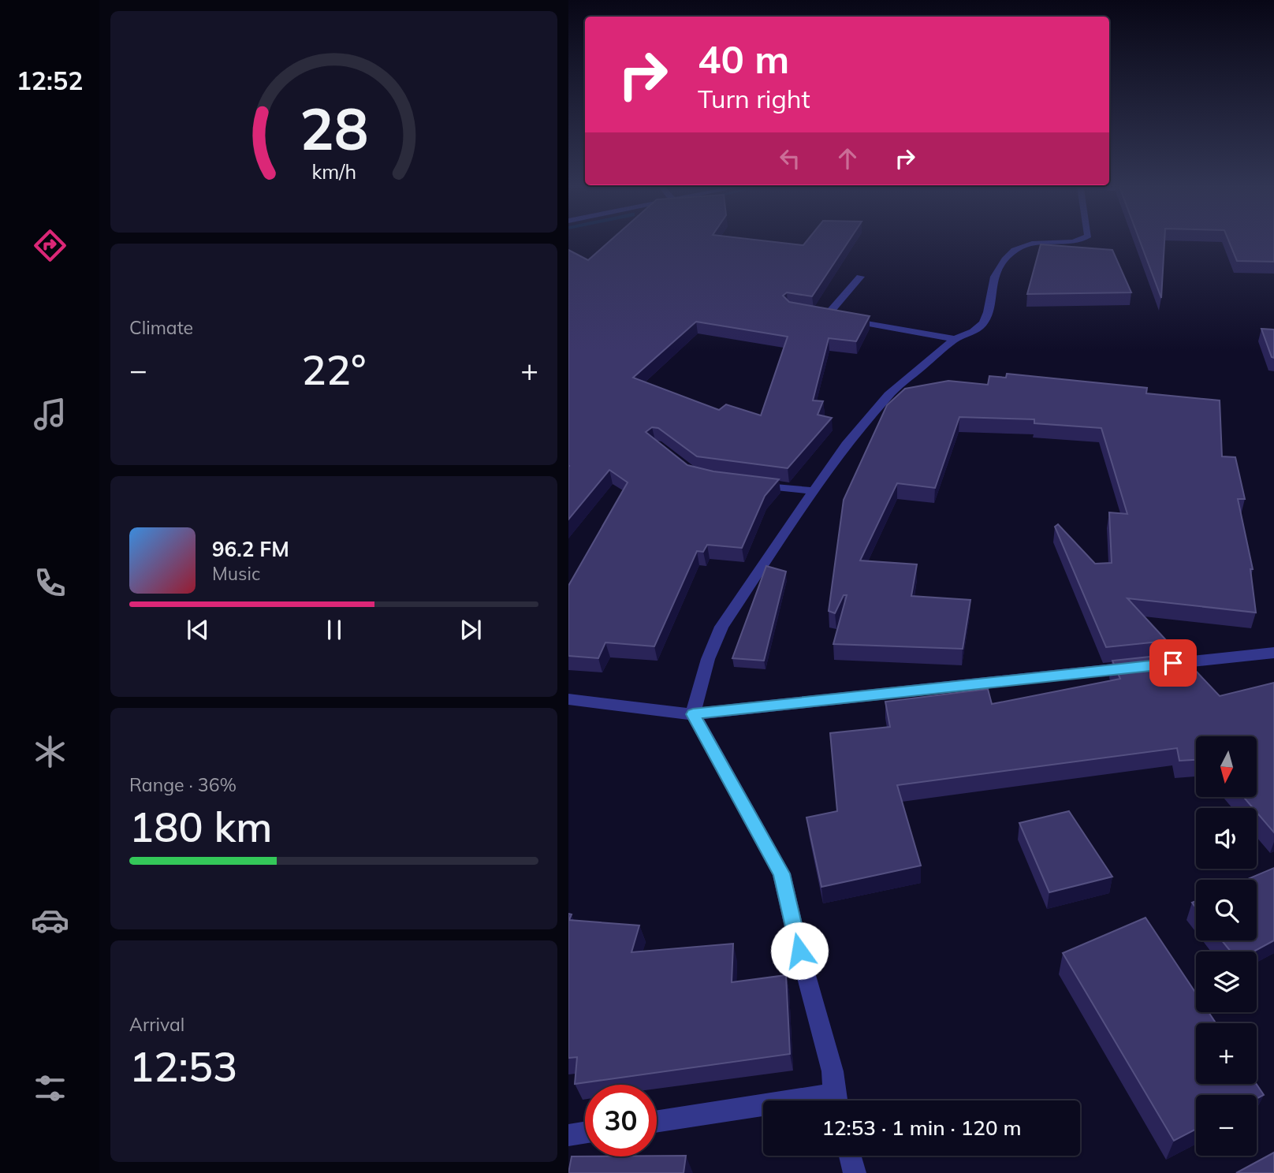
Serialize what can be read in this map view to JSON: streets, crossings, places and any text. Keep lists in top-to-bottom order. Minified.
{"north":"bottom","page":{"tabs":"12:52","turn":["40 m","Turn right"],"tile":["Climate",["Range · 36%","180 km"],["Arrival","12:53"]],"heat":["−","22°","+"],"song":["96.2 FM","Music"],"map_buttons":["+","−"],"limit":"30","trip":"12:53 · 1 min · 120 m","gauge":["28","km/h"]}}
